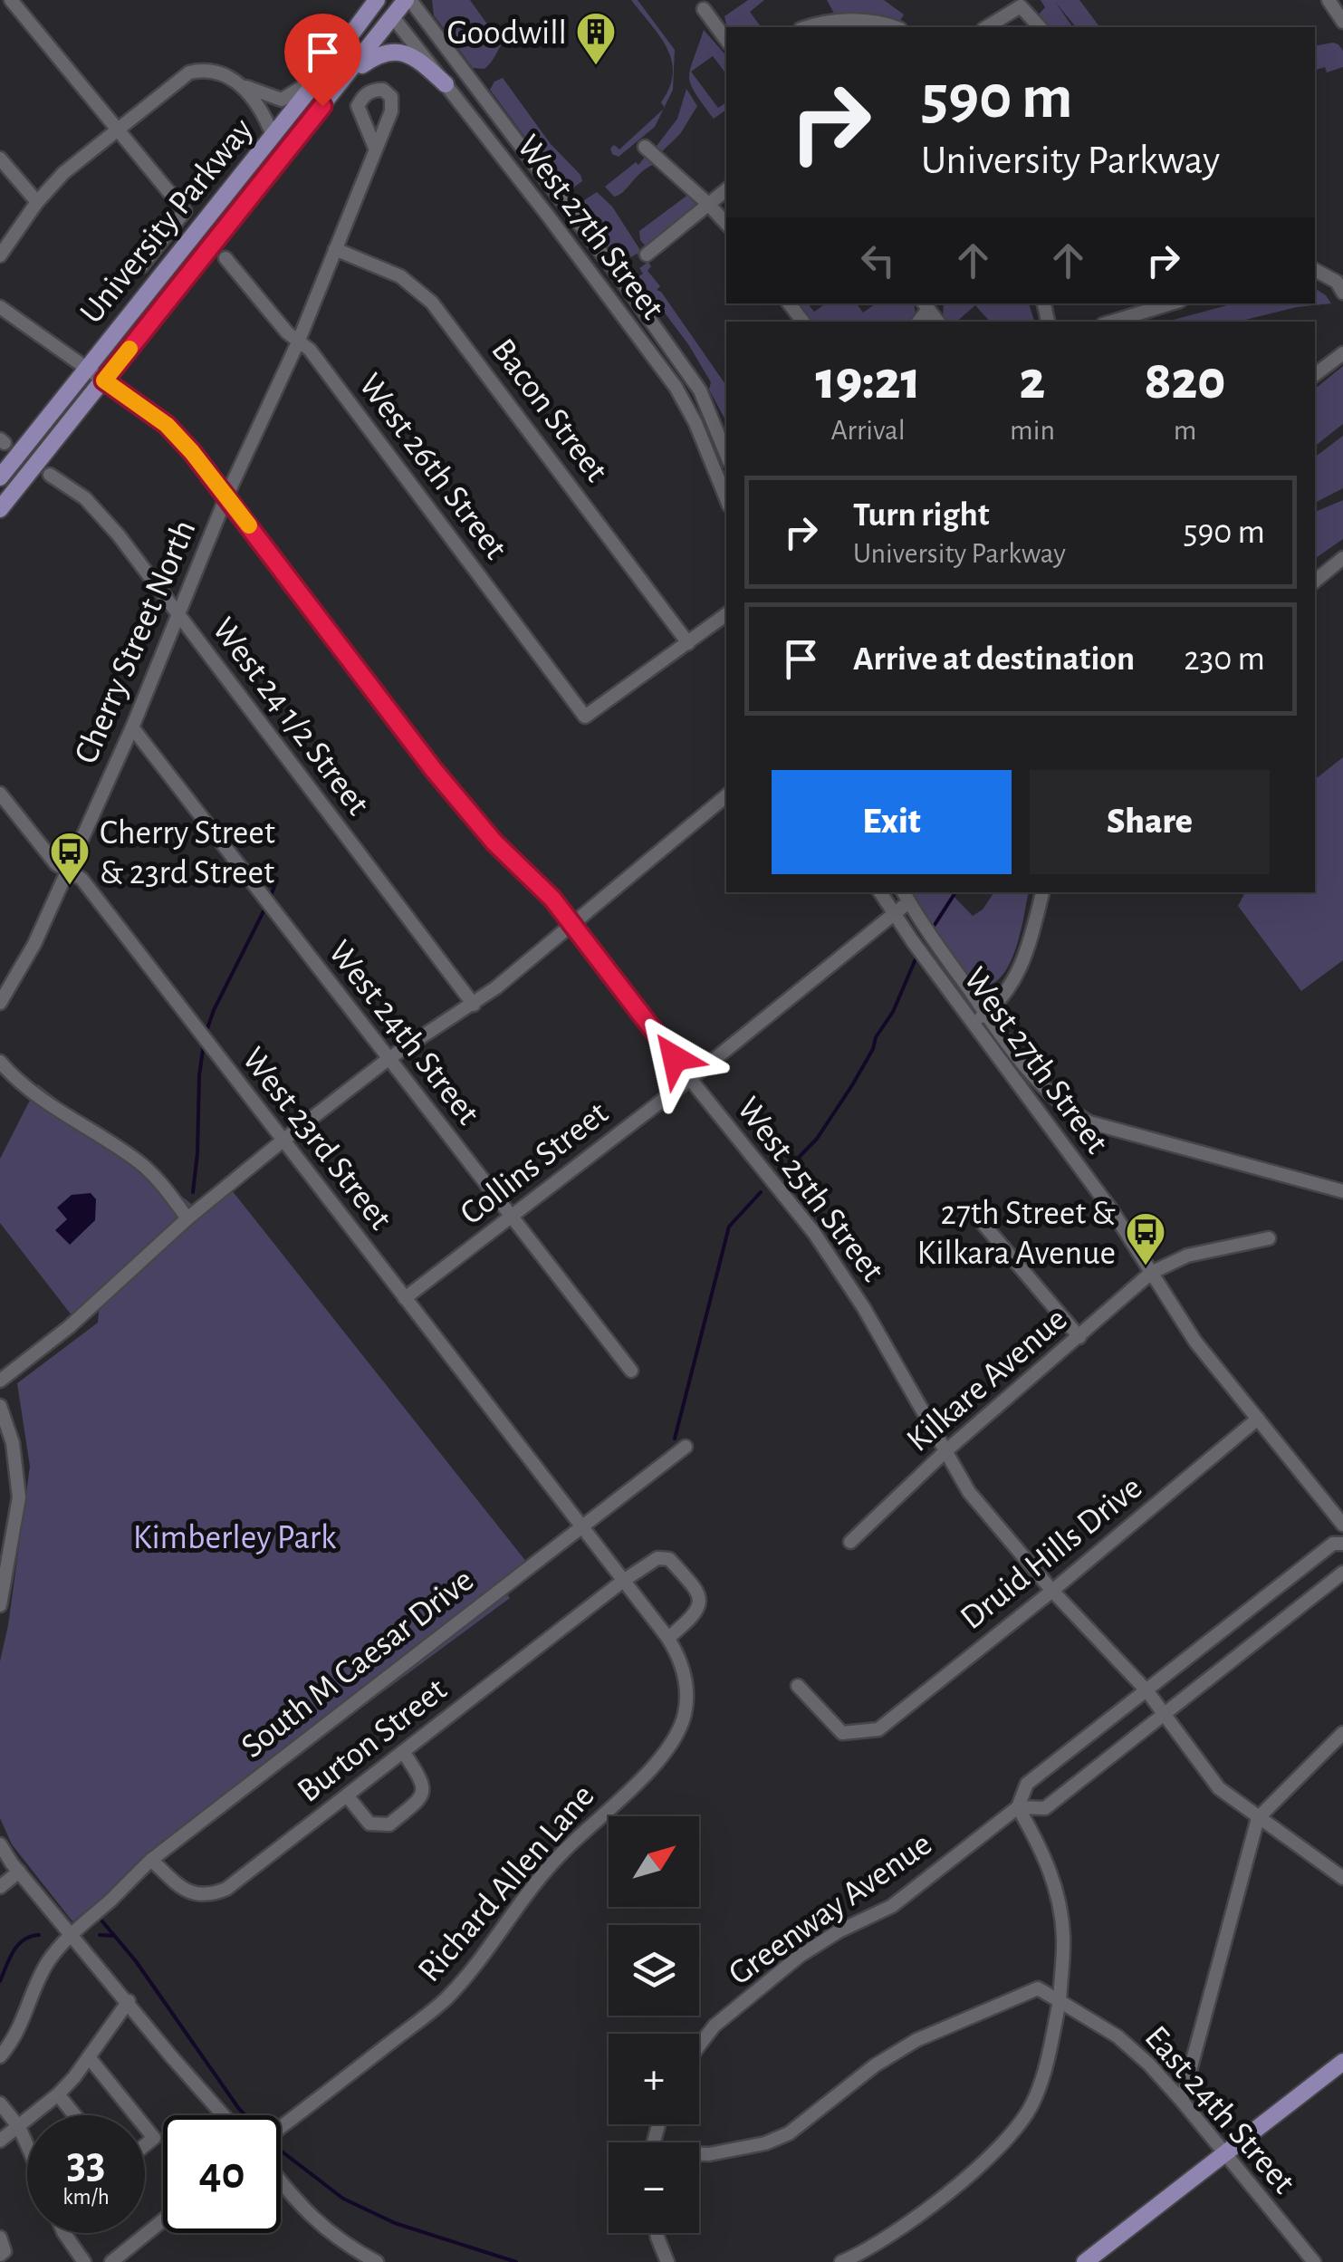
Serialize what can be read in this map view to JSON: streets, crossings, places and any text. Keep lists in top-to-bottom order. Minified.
{"streets":{"main road":["University Parkway","West 27th Street"],"street":["Bacon Street","West 26th Street","Cherry Street North","West 24 1/2 Street","West 24th Street","West 23rd Street","Collins Street","West 25th Street","Kilkare Avenue","Druid Hills Drive","South M Caesar Drive","Burton Street","Richard Allen Lane","Greenway Avenue","East 24th Street"]},"crossings":[["University Parkway","West 27th Street"],["University Parkway","West 25th Street"],["West 27th Street","Collins Street"],["West 27th Street","Kilkare Avenue"],["West 27th Street","Druid Hills Drive"],["Bacon Street","West 26th Street"],["Bacon Street","Cherry Street North"],["West 26th Street","Cherry Street North"],["Cherry Street North","West 24 1/2 Street"],["Cherry Street North","West 24th Street"],["Cherry Street North","West 23rd Street"],["Cherry Street North","West 25th Street"],["West 24th Street","Collins Street"],["West 23rd Street","Collins Street"],["West 23rd Street","South M Caesar Drive"],["West 23rd Street","Richard Allen Lane"],["Collins Street","West 25th Street"],["West 25th Street","Kilkare Avenue"],["West 25th Street","Druid Hills Drive"],["West 25th Street","Greenway Avenue"],["South M Caesar Drive","Burton Street"],["South M Caesar Drive","Richard Allen Lane"],["Burton Street","Richard Allen Lane"]],"parks":["Kimberley Park"],"places":{"building":["Goodwill"],"bus stop":["Cherry Street & 23rd Street","27th Street & Kilkara Avenue"]},"north":"top right","page":{"turn":["590 m","University Parkway"],"eta":["19:21","Arrival","2","min","820","m"],"list":[{"name":"Turn right","note":"University Parkway","value":"590 m"},{"name":"Arrive at destination","value":"230 m"}],"buttons":["Exit","Share"],"map_buttons":["+","−"],"speed":"33 km/h","limit":"40"}}
